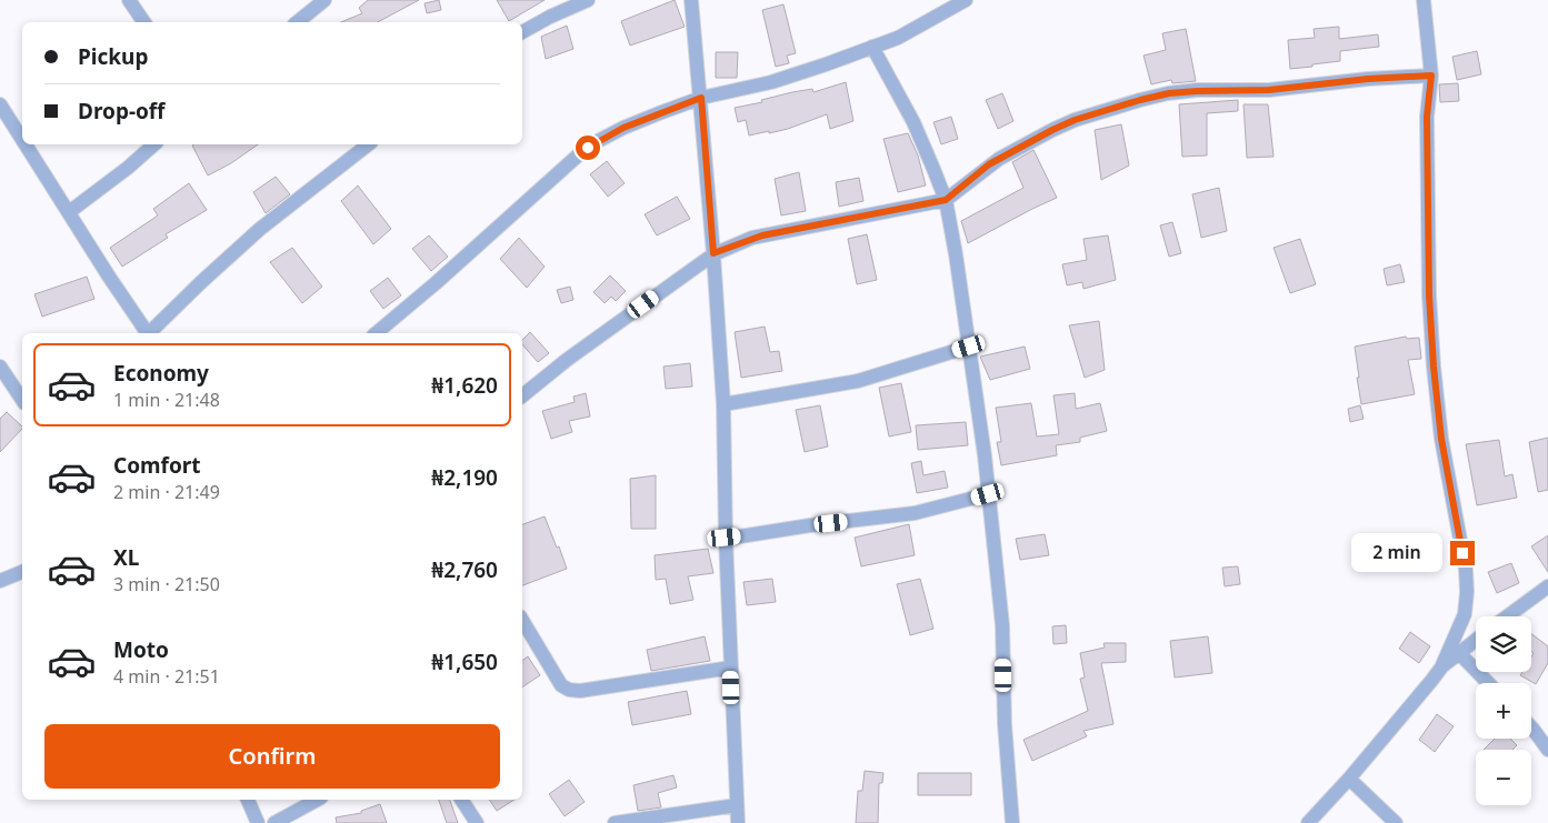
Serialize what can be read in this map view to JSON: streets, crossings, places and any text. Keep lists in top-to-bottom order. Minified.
{"page":{"banner":["Pickup","Drop-off"],"list":[{"name":"Economy","note":"1 min · 21:48","value":"₦1,620"},{"name":"Comfort","note":"2 min · 21:49","value":"₦2,190"},{"name":"XL","note":"3 min · 21:50","value":"₦2,760"},{"name":"Moto","note":"4 min · 21:51","value":"₦1,650"}],"bubble":"2 min","map_buttons":["+","−"],"buttons":"Confirm"}}
